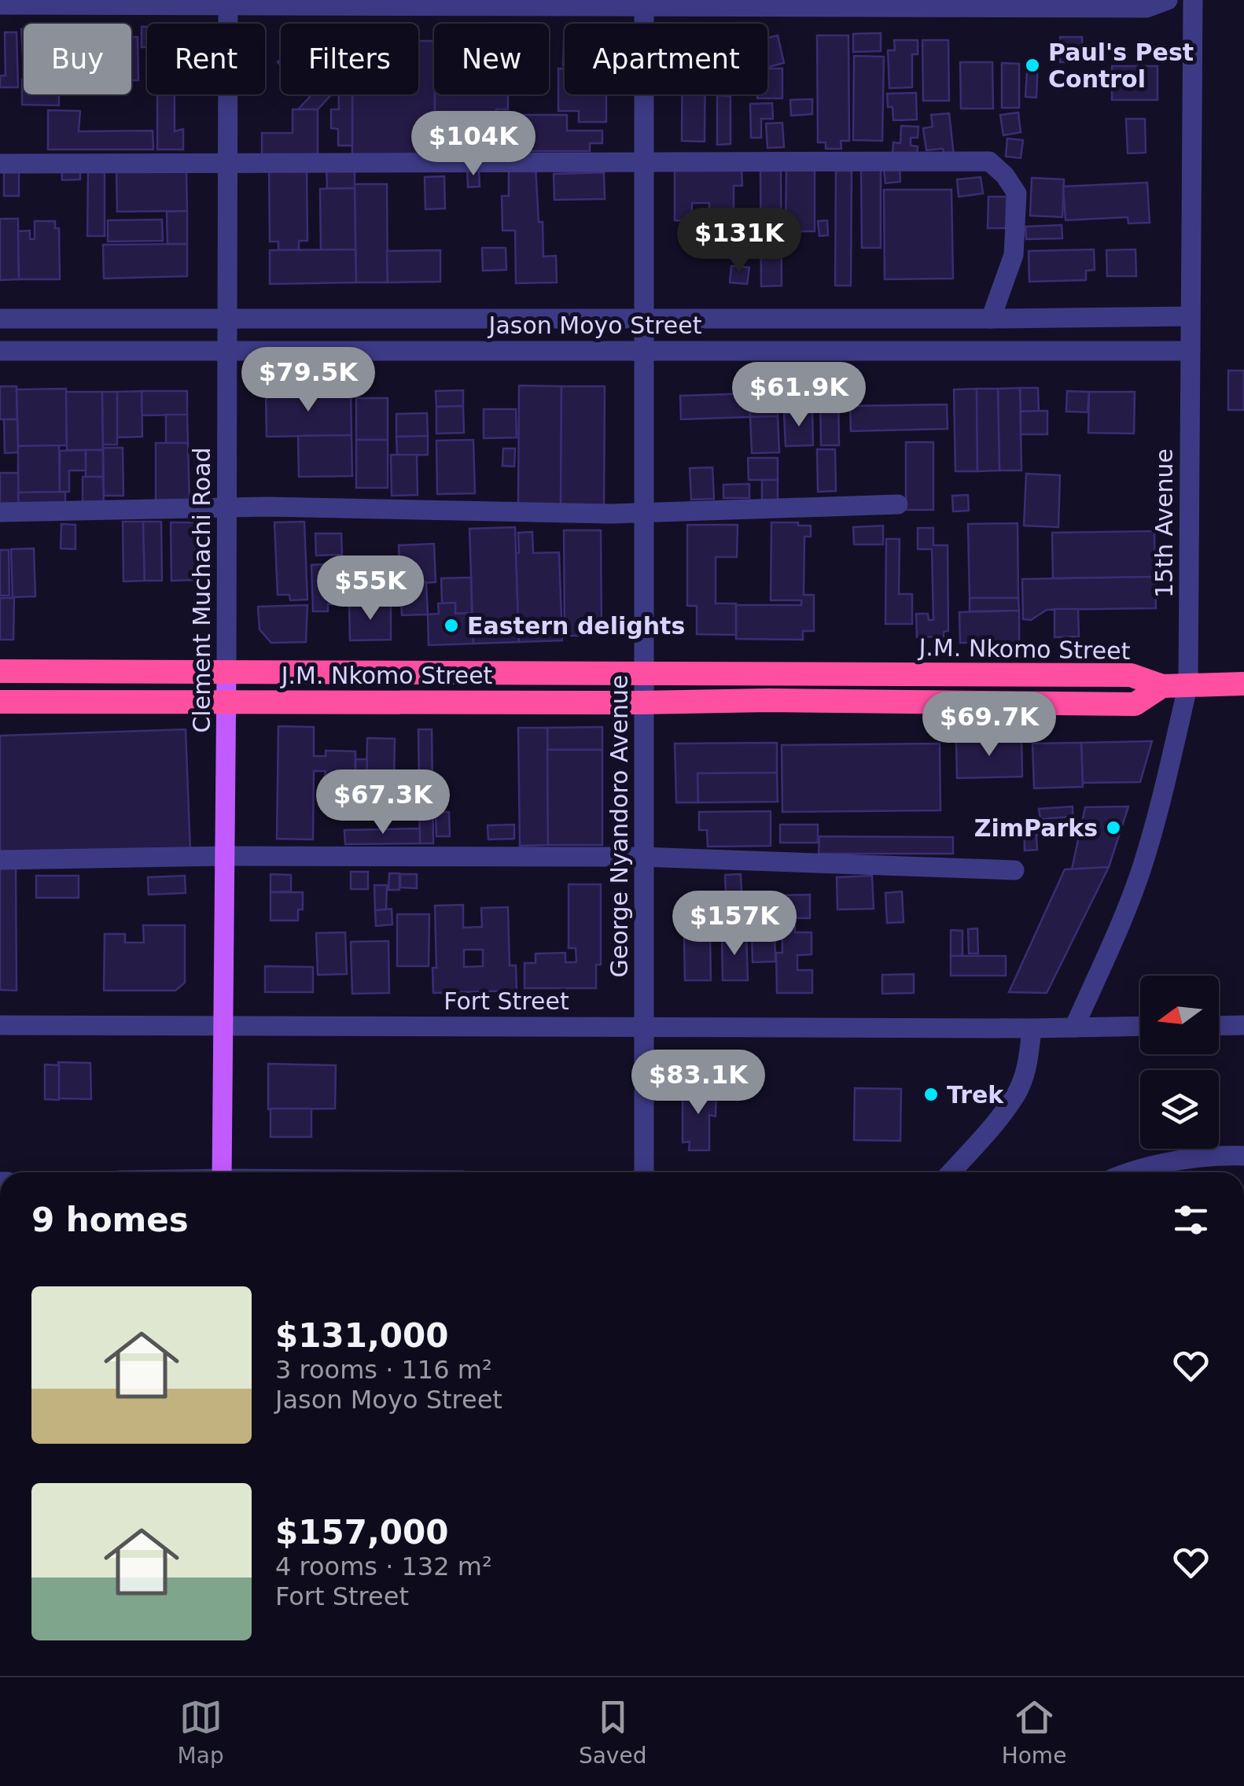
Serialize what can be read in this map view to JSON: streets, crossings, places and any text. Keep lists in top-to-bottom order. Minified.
{"streets":{"highway":["J.M. Nkomo Street"],"main road":["Clement Muchachi Road"],"street":["Jason Moyo Street","15th Avenue","George Nyandoro Avenue","Fort Street"]},"crossings":[["Jason Moyo Street","15th Avenue"],["Jason Moyo Street","Clement Muchachi Road"],["Jason Moyo Street","George Nyandoro Avenue"],["15th Avenue","Fort Street"],["Clement Muchachi Road","J.M. Nkomo Street"],["Clement Muchachi Road","Fort Street"],["J.M. Nkomo Street","George Nyandoro Avenue"],["George Nyandoro Avenue","Fort Street"]],"places":["Paul's Pest Control","Eastern delights","ZimParks","Trek"],"north":"left","page":{"chip":["Buy","Rent","Filters","New","Apartment"],"price":["$104K","$131K","$79.5K","$61.9K","$55K","$69.7K","$67.3K","$157K","$83.1K"],"heading":"9 homes","list":[{"name":"$131,000","note":"3 rooms · 116 m² · Jason Moyo Street"},{"name":"$157,000","note":"4 rooms · 132 m² · Fort Street"}],"tabs":["Map","Saved","Home"]}}
